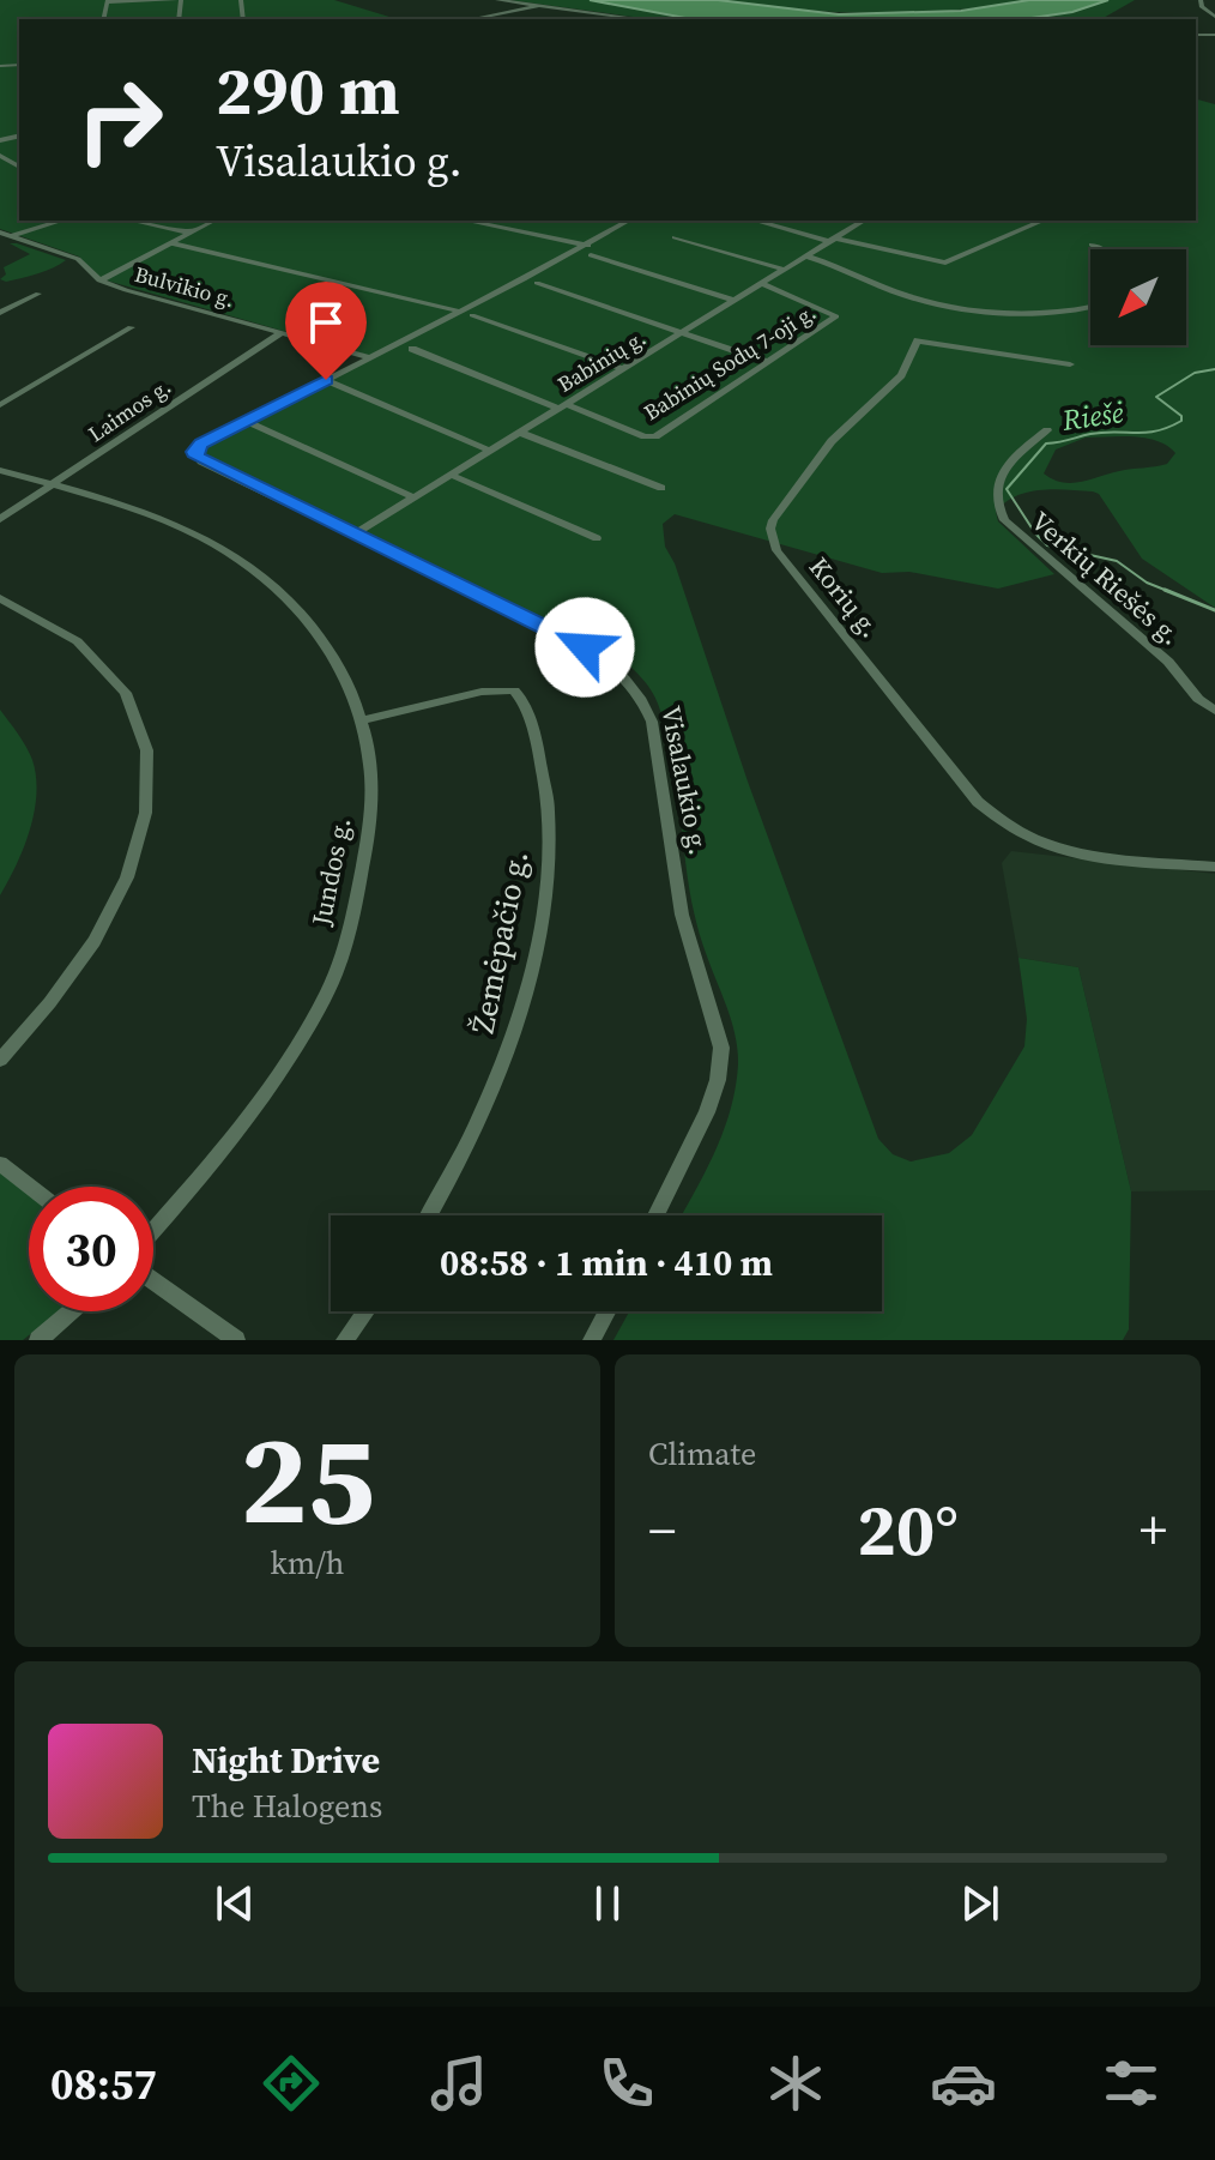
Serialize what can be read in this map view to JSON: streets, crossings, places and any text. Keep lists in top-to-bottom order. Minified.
{"streets":{"street":["Bulvikio g.","Babinių g.","Babinių Sodų 7-oji g.","Laimos g.","Verkių Riešės g.","Korių g.","Visalaukio g.","Jundos g.","Žemėpačio g."]},"crossings":[["Bulvikio g.","Laimos g."],["Bulvikio g.","Visalaukio g."],["Babinių g.","Babinių Sodų 7-oji g."],["Babinių g.","Visalaukio g."],["Laimos g.","Jundos g."],["Jundos g.","Žemėpačio g."]],"water":["Riešė"],"north":"bottom left","page":{"turn":["290 m","Visalaukio g."],"limit":"30","trip":"08:58 · 1 min · 410 m","tile":[["25","km/h"],"Climate"],"heat":["−","20°","+"],"song":["Night Drive","The Halogens"],"tabs":"08:57"}}
